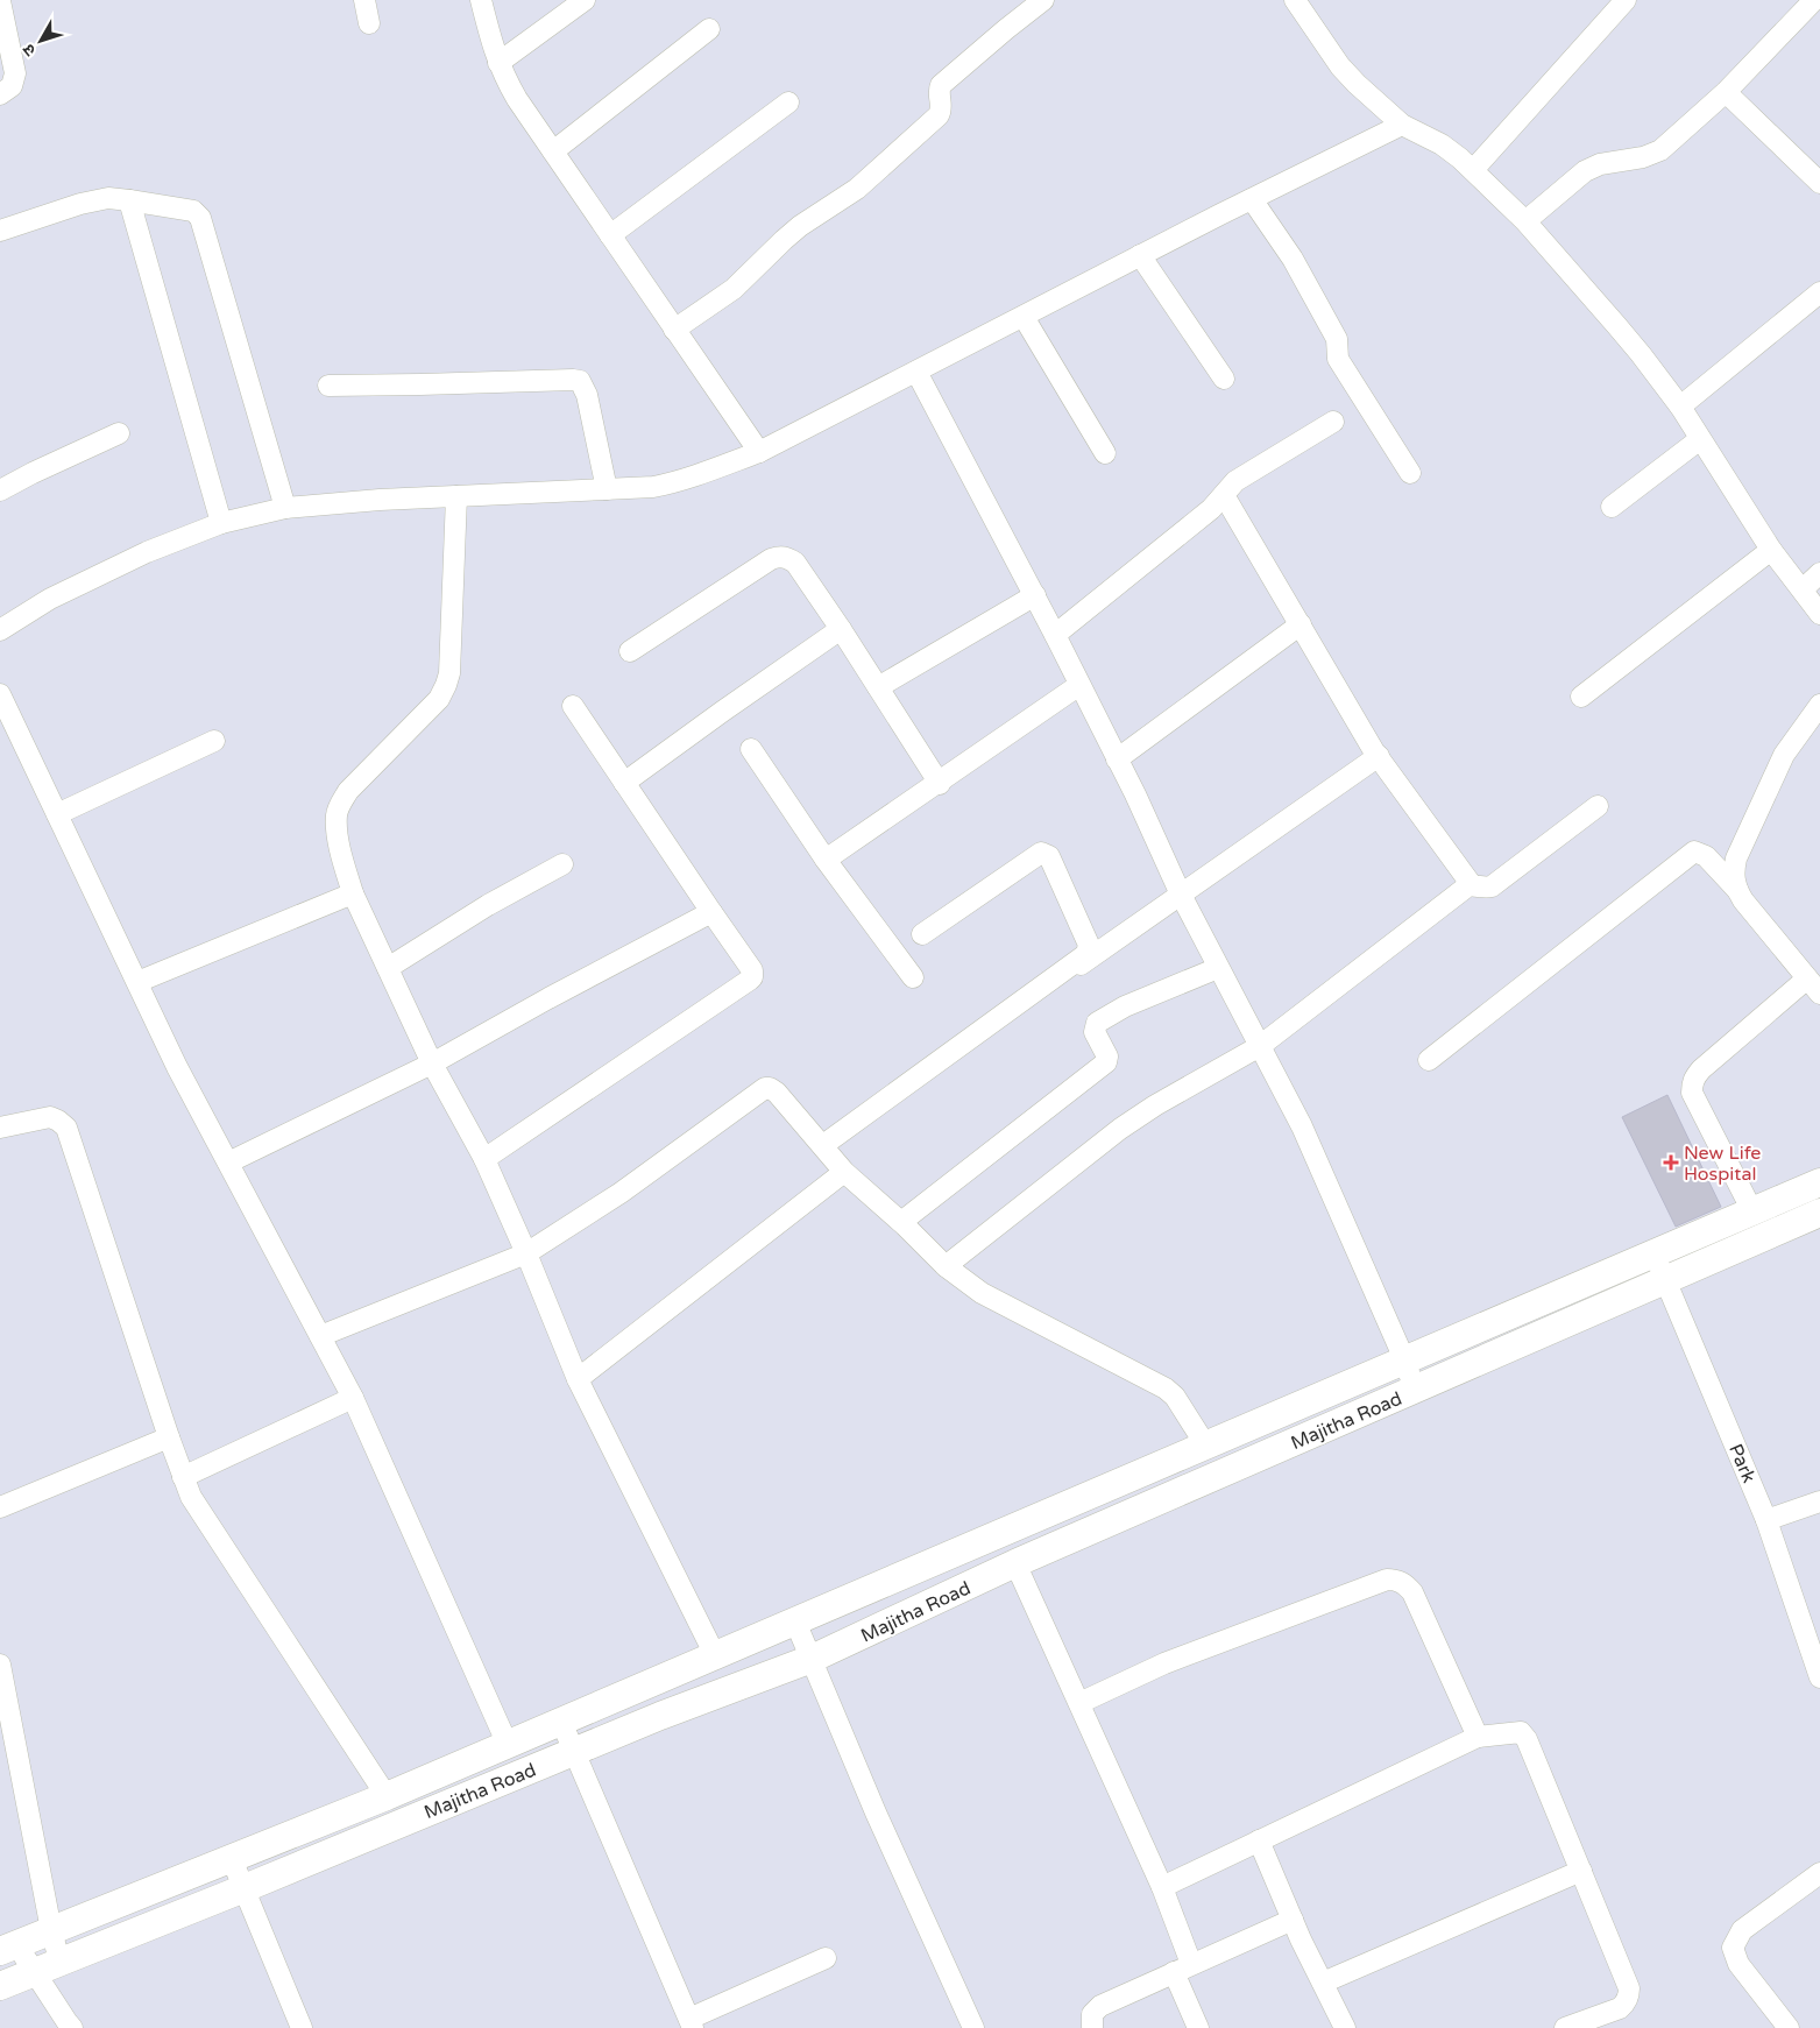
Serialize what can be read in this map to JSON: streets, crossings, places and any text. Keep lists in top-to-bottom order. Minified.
{"streets":{"main road":["Majitha Road"],"street":["Park"]},"crossings":[["Majitha Road","Park"]],"places":{"health":["New Life Hospital"]},"north":"bottom left"}
